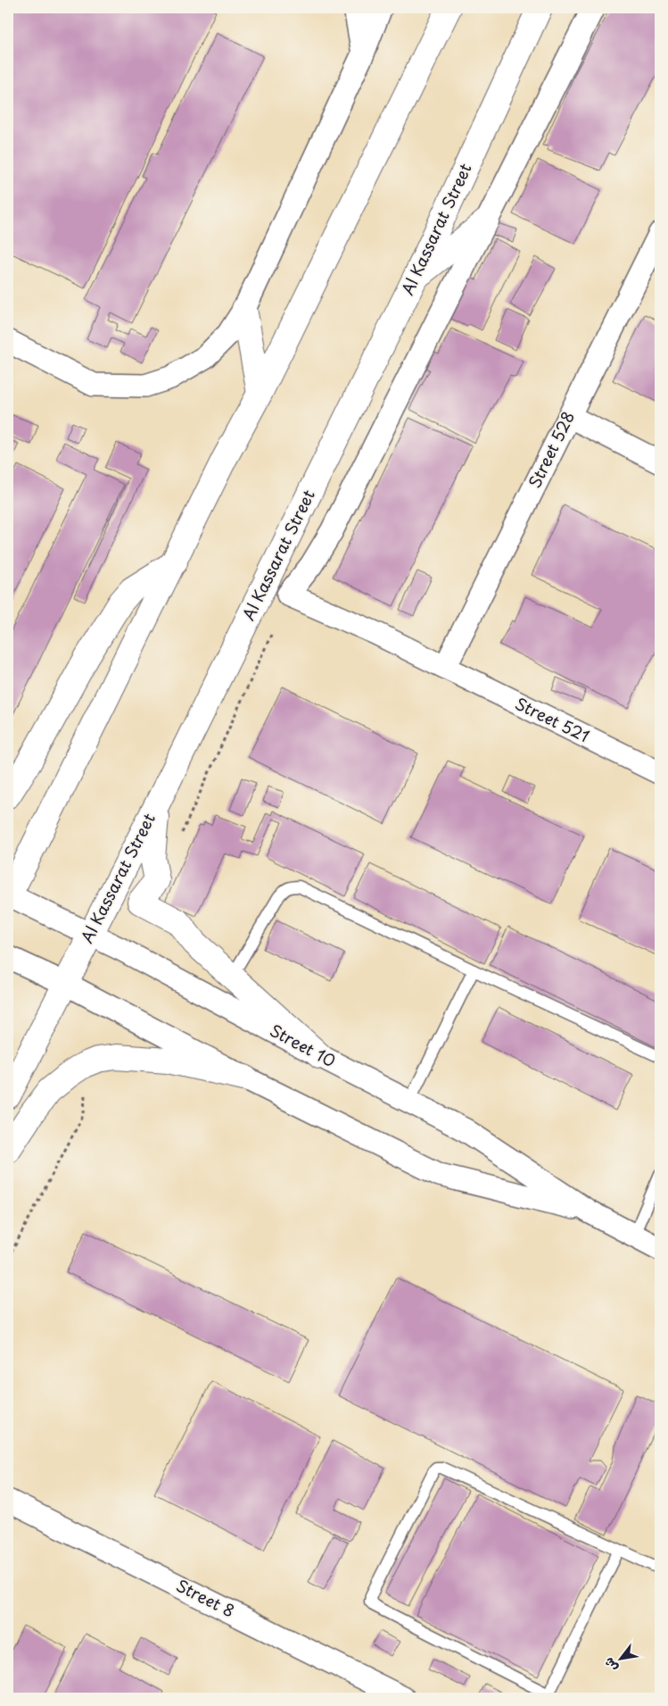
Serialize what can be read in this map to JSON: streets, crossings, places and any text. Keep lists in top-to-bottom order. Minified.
{"streets":{"street":["Al Kassarat Street","Street 528","Street 521","Street 10","Street 8"]},"crossings":[["Al Kassarat Street","Street 528"],["Al Kassarat Street","Street 521"],["Al Kassarat Street","Street 10"],["Street 528","Street 521"]],"north":"bottom left"}
